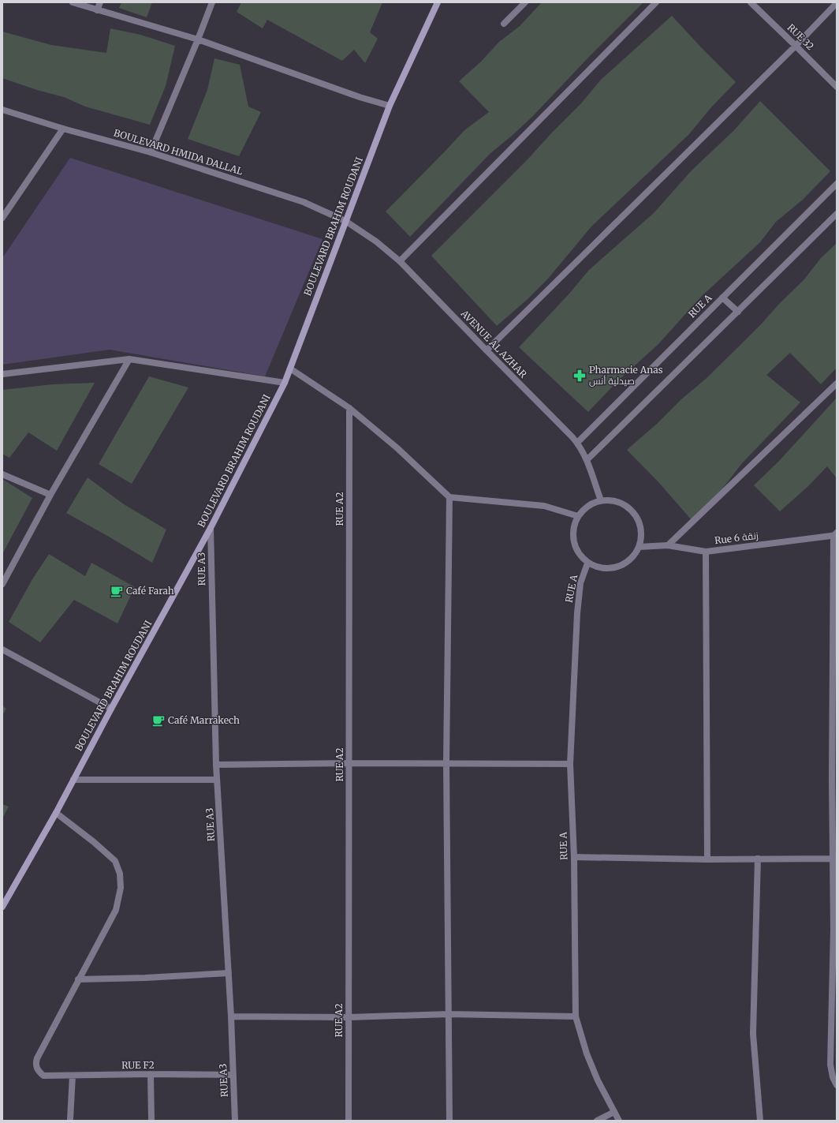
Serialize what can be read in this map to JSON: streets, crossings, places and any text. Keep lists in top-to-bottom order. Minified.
{"streets":{"main road":["BOULEVARD BRAHIM ROUDANI"],"street":["RUE 32","BOULEVARD HMIDA DALLAL","RUE A","AVENUE AL AZHAR","RUE A2","Rue 6 زنقة","RUE A3","RUE F2"]},"crossings":[["BOULEVARD HMIDA DALLAL","BOULEVARD BRAHIM ROUDANI"],["BOULEVARD HMIDA DALLAL","AVENUE AL AZHAR"],["BOULEVARD BRAHIM ROUDANI","AVENUE AL AZHAR"],["BOULEVARD BRAHIM ROUDANI","RUE A3"],["RUE A","AVENUE AL AZHAR"],["RUE A","Rue 6 زنقة"],["AVENUE AL AZHAR","Rue 6 زنقة"],["RUE A3","RUE F2"]],"places":{"pharmacy":["Pharmacie Anas صيدلية أنس"],"cafe":["Café Farah","Café Marrakech"]}}
